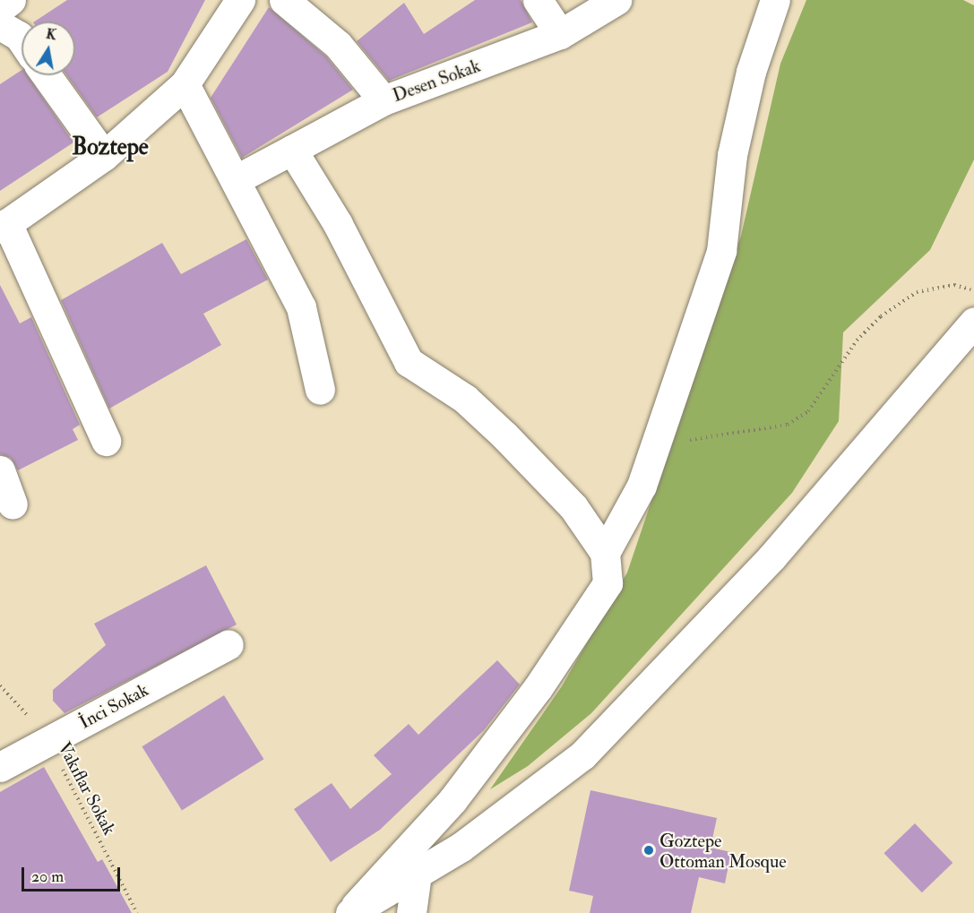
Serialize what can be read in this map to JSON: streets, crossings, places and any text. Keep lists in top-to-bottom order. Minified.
{"streets":{"street":["Desen Sokak","İnci Sokak"],"path":["Vakıflar Sokak"]},"crossings":[["İnci Sokak","Vakıflar Sokak"]],"districts":["Boztepe"],"places":["Goztepe Ottoman Mosque"],"scale_bar":"20 m","north":"top"}
